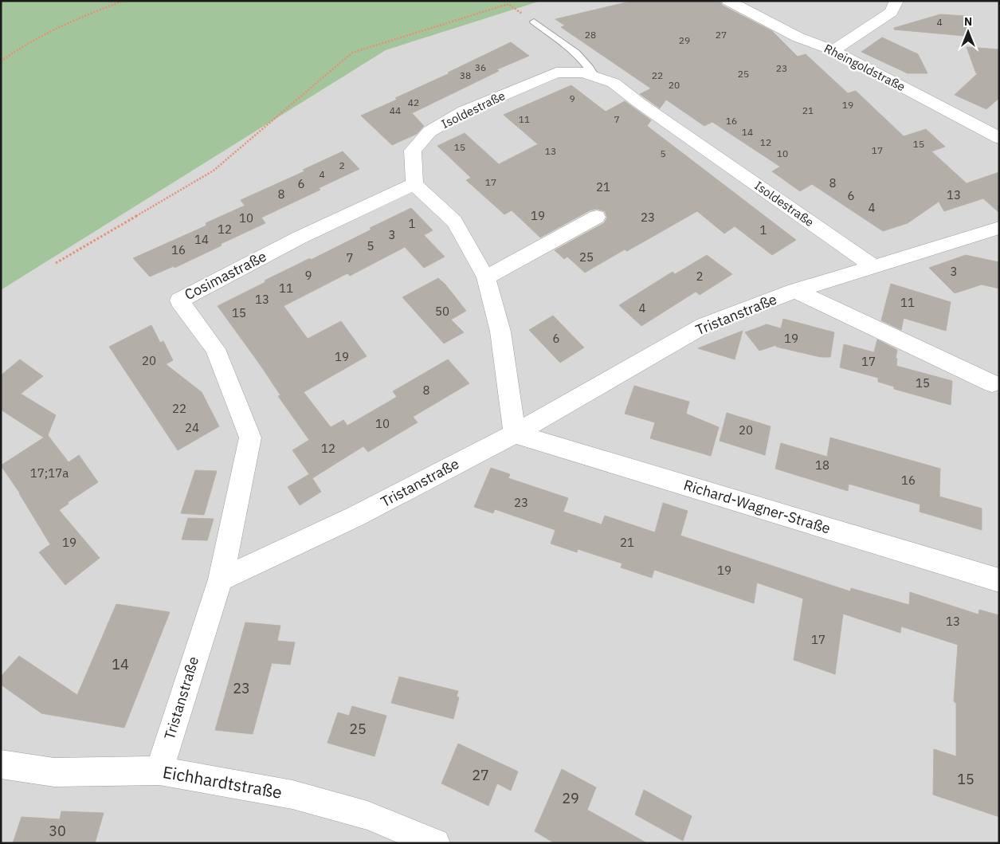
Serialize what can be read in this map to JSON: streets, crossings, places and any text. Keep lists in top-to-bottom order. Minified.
{"streets":{"street":["Rheingoldstraße","Isoldestraße","Cosimastraße","Tristanstraße","Richard-Wagner-Straße","Eichhardtstraße"]},"crossings":[["Isoldestraße","Cosimastraße"],["Isoldestraße","Tristanstraße"],["Cosimastraße","Tristanstraße"],["Tristanstraße","Richard-Wagner-Straße"],["Tristanstraße","Eichhardtstraße"]],"house_numbers":["4","28","27","29","36","23","25","38","22","20","9","42","19","44","21","11","7","16","14","12","15","15","17","13","5","10","2","4","17","8","6","21","8","13","6","4","19","23","10","1","12","1","3","14","5","16","25","7","3","9","2","11","13","11","4","50","15","6","19","19","20","17","15","8","22","10","24","20","12","18","17;17a","16","23","19","21","19","13","17","14","23","25","27","15","29","30"],"north":"top"}
